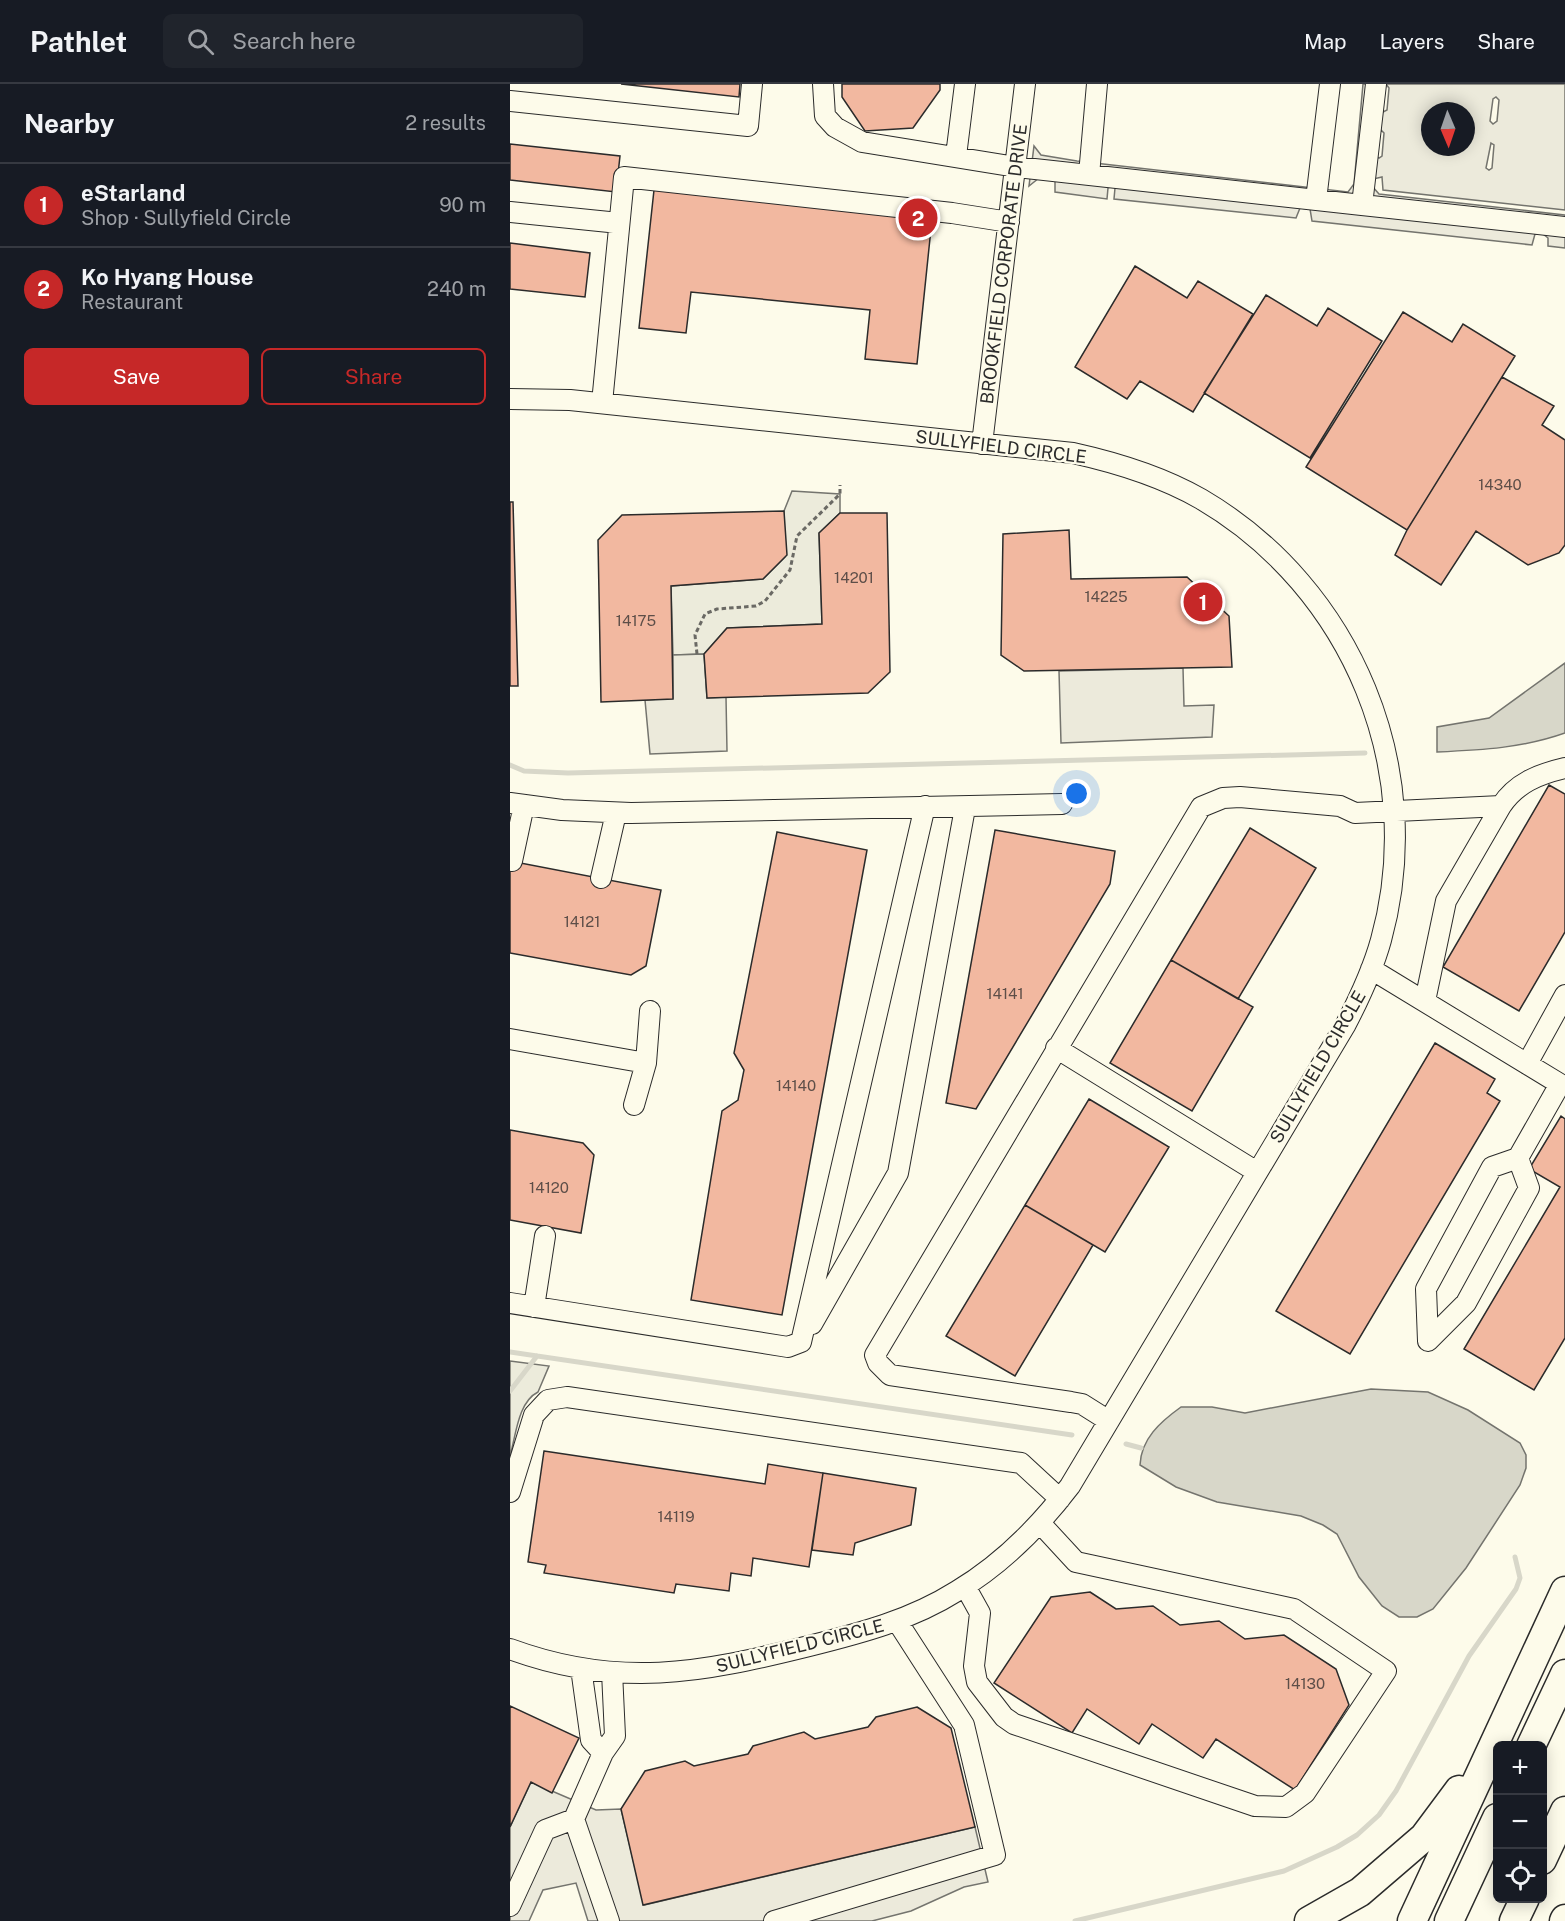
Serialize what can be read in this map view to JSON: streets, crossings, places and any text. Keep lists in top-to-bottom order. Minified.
{"streets":{"street":["BROOKFIELD CORPORATE DRIVE","SULLYFIELD CIRCLE"]},"crossings":[["BROOKFIELD CORPORATE DRIVE","SULLYFIELD CIRCLE"]],"house_numbers":["14340","14201","14225","14175","14121","14141","14140","14120","14119","14130"],"north":"bottom","page":{"header":"Pathlet","search":"Search here","nav":["Map","Layers","Share"],"heading":["Nearby","2 results"],"list":[{"mark":"1","name":"eStarland","note":"Shop · Sullyfield Circle","value":"90 m"},{"mark":"2","name":"Ko Hyang House","note":"Restaurant","value":"240 m"}],"pins":["2","1"],"buttons":["Save","Share"],"map_buttons":["+","−"]}}
